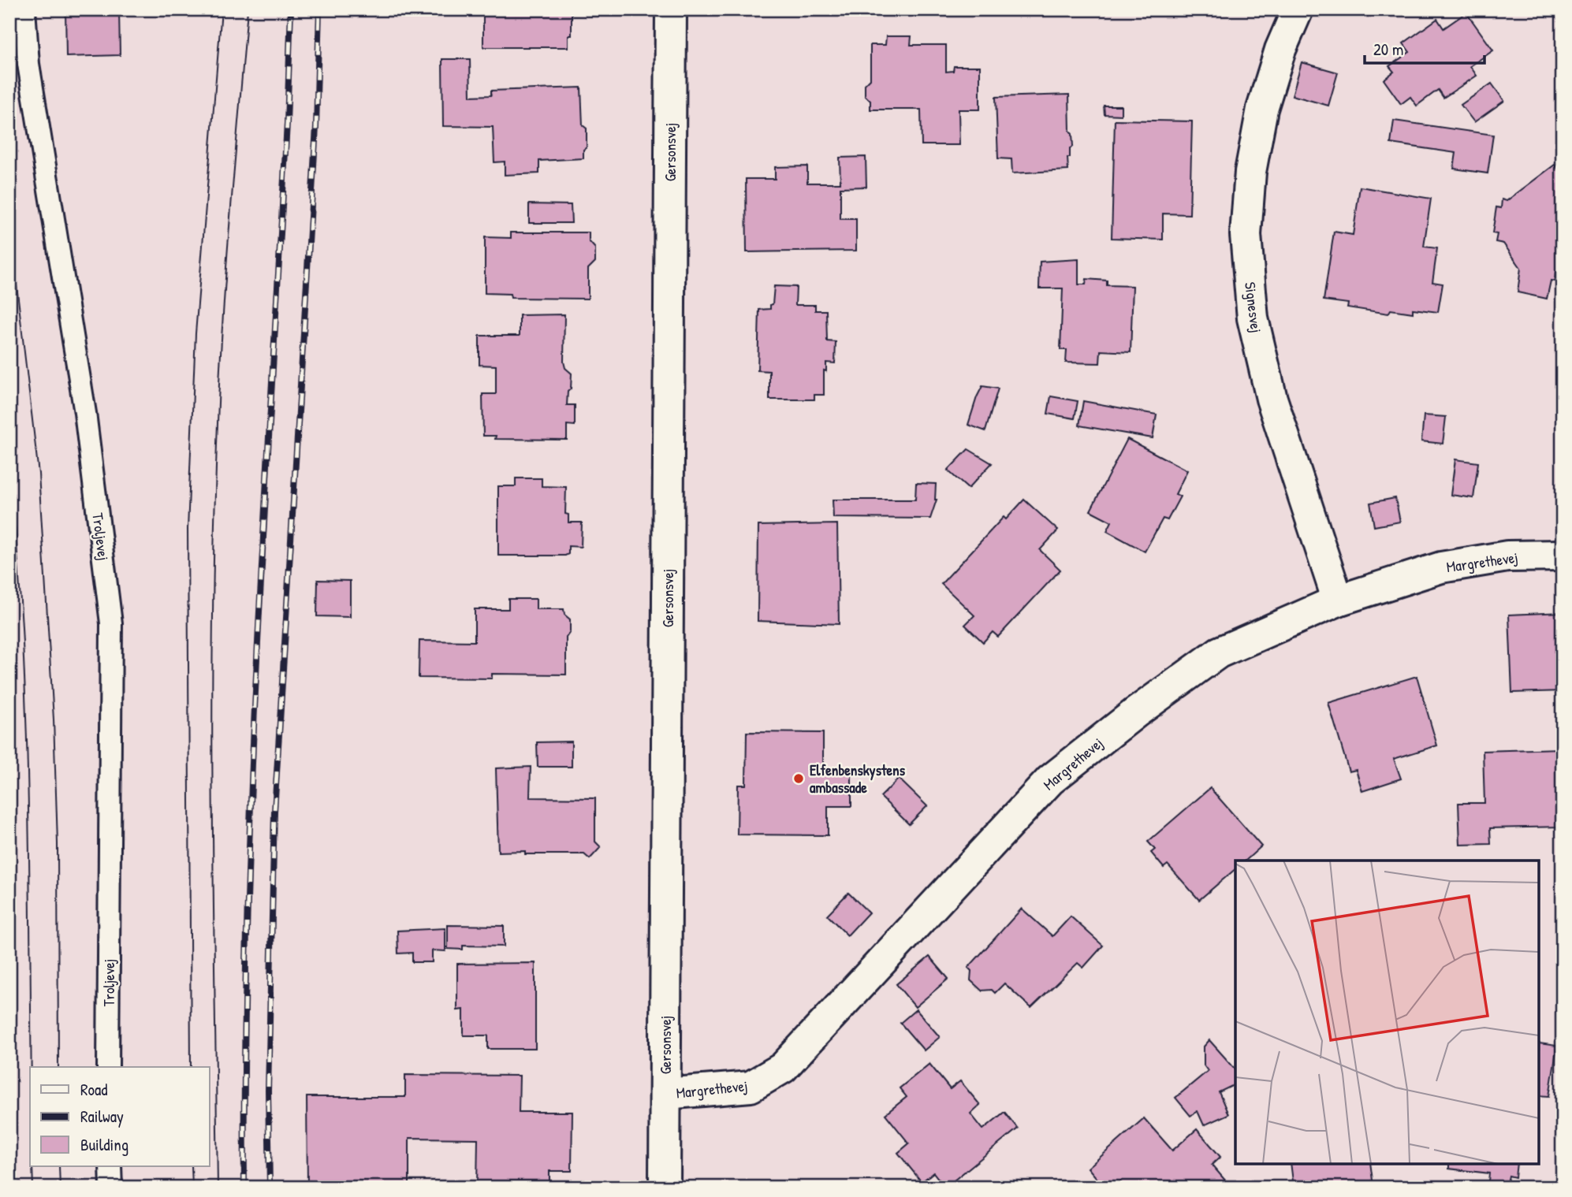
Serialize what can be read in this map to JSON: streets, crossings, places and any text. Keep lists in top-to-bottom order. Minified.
{"streets":{"street":["Gersonsvej","Signesvej","Margrethevej"],"lane":["Troljevej"]},"crossings":[["Gersonsvej","Margrethevej"],["Signesvej","Margrethevej"]],"places":["Elfenbenskystens ambassade"],"legend":["Road","Railway","Building"],"scale_bar":"20 m"}
